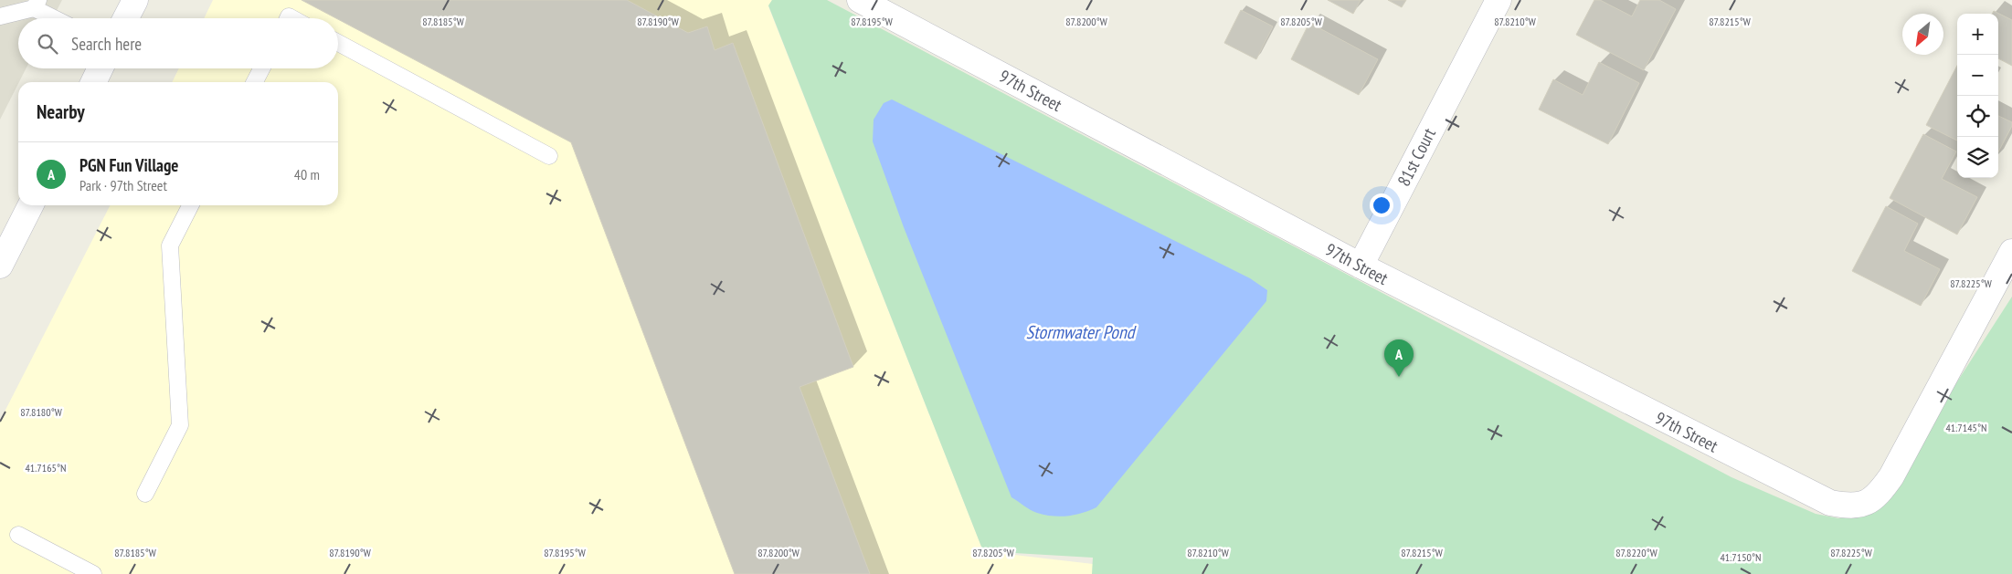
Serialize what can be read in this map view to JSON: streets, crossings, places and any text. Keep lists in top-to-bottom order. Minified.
{"streets":{"street":["97th Street","81st Court"]},"crossings":[["97th Street","81st Court"]],"water":["Stormwater Pond"],"north":"bottom left","page":{"map_buttons":["+","−"],"search":"Search here","heading":"Nearby","list":[{"mark":"A","name":"PGN Fun Village","note":"Park · 97th Street","value":"40 m"}],"pins":"A"},"coordinates":["87.8185°W","87.8190°W","87.8195°W","87.8200°W","87.8205°W","87.8210°W","87.8215°W","87.8225°W","87.8180°W","41.7145°N","41.7165°N","87.8220°W","41.7150°N"]}
